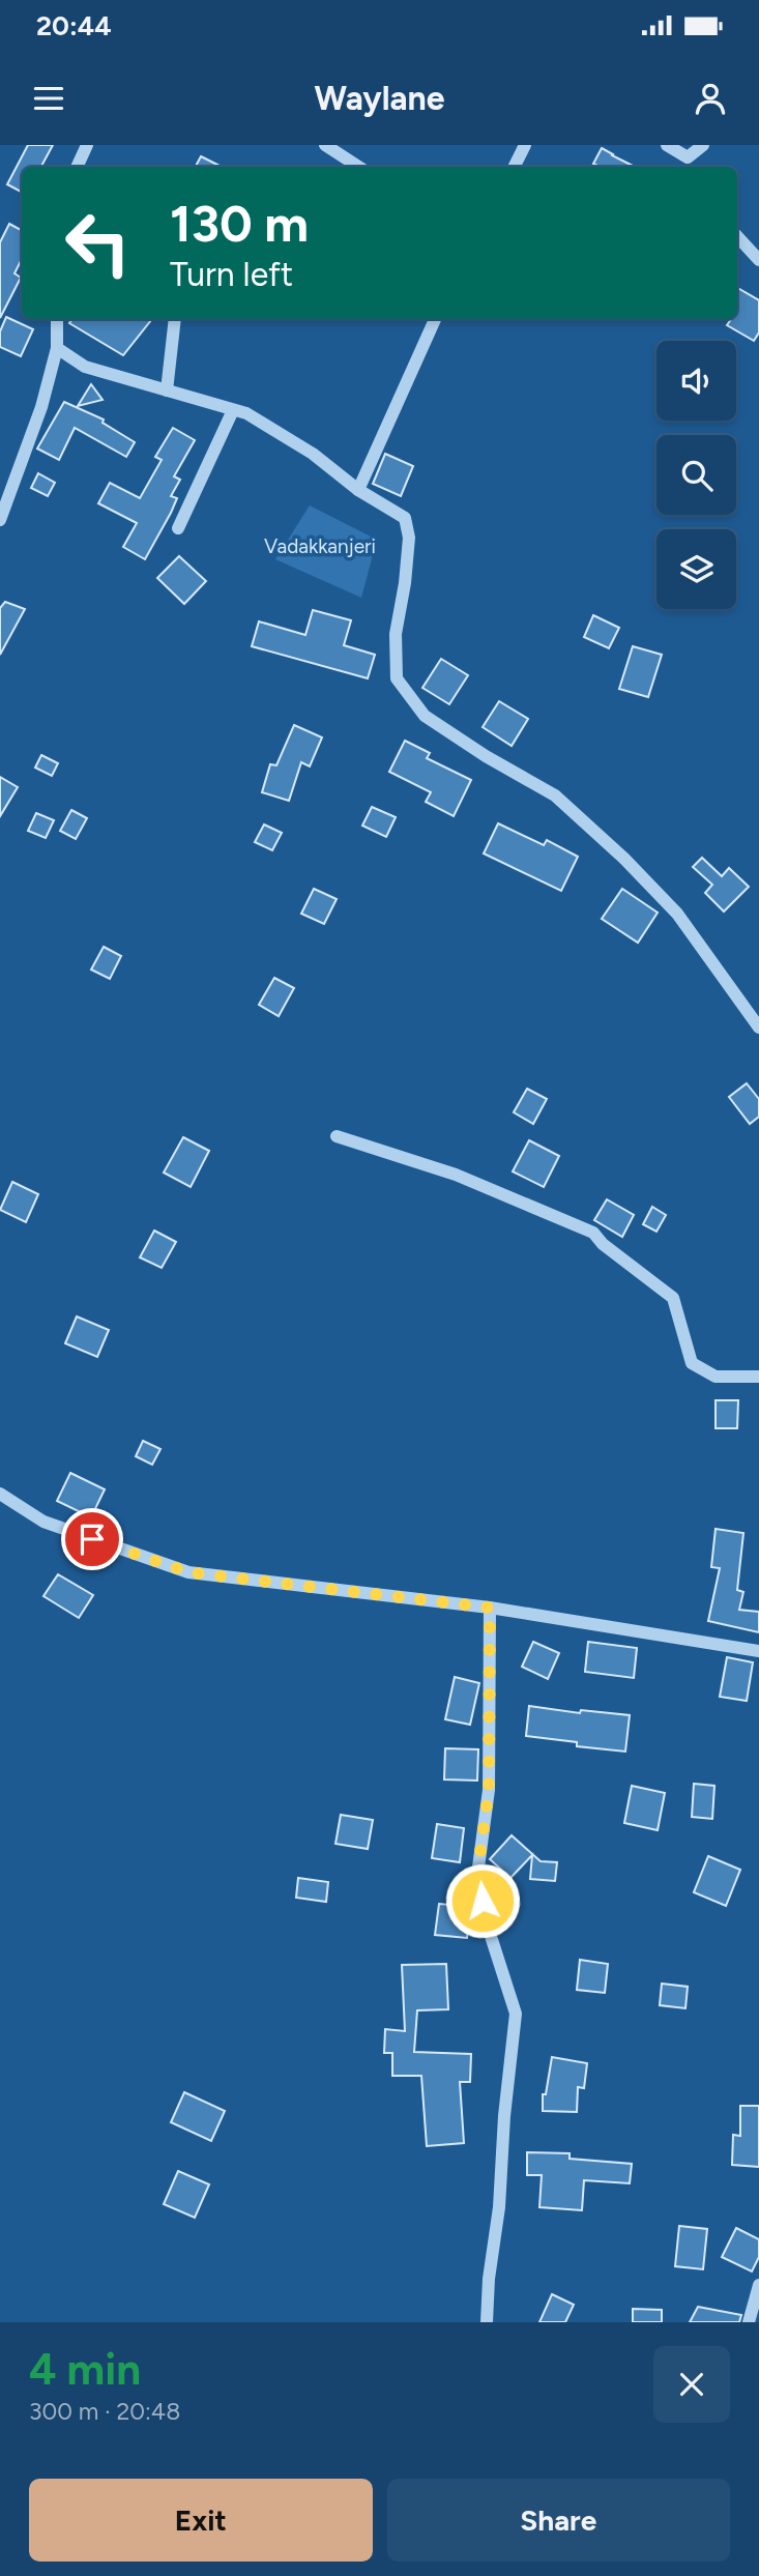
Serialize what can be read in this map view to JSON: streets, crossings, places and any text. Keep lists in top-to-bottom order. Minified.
{"parks":["Vadakkanjeri"],"page":{"status":"20:44","header":"Waylane","turn":["130 m","Turn left"],"heading":["4 min","300 m · 20:48"],"buttons":["Exit","Share"]}}
